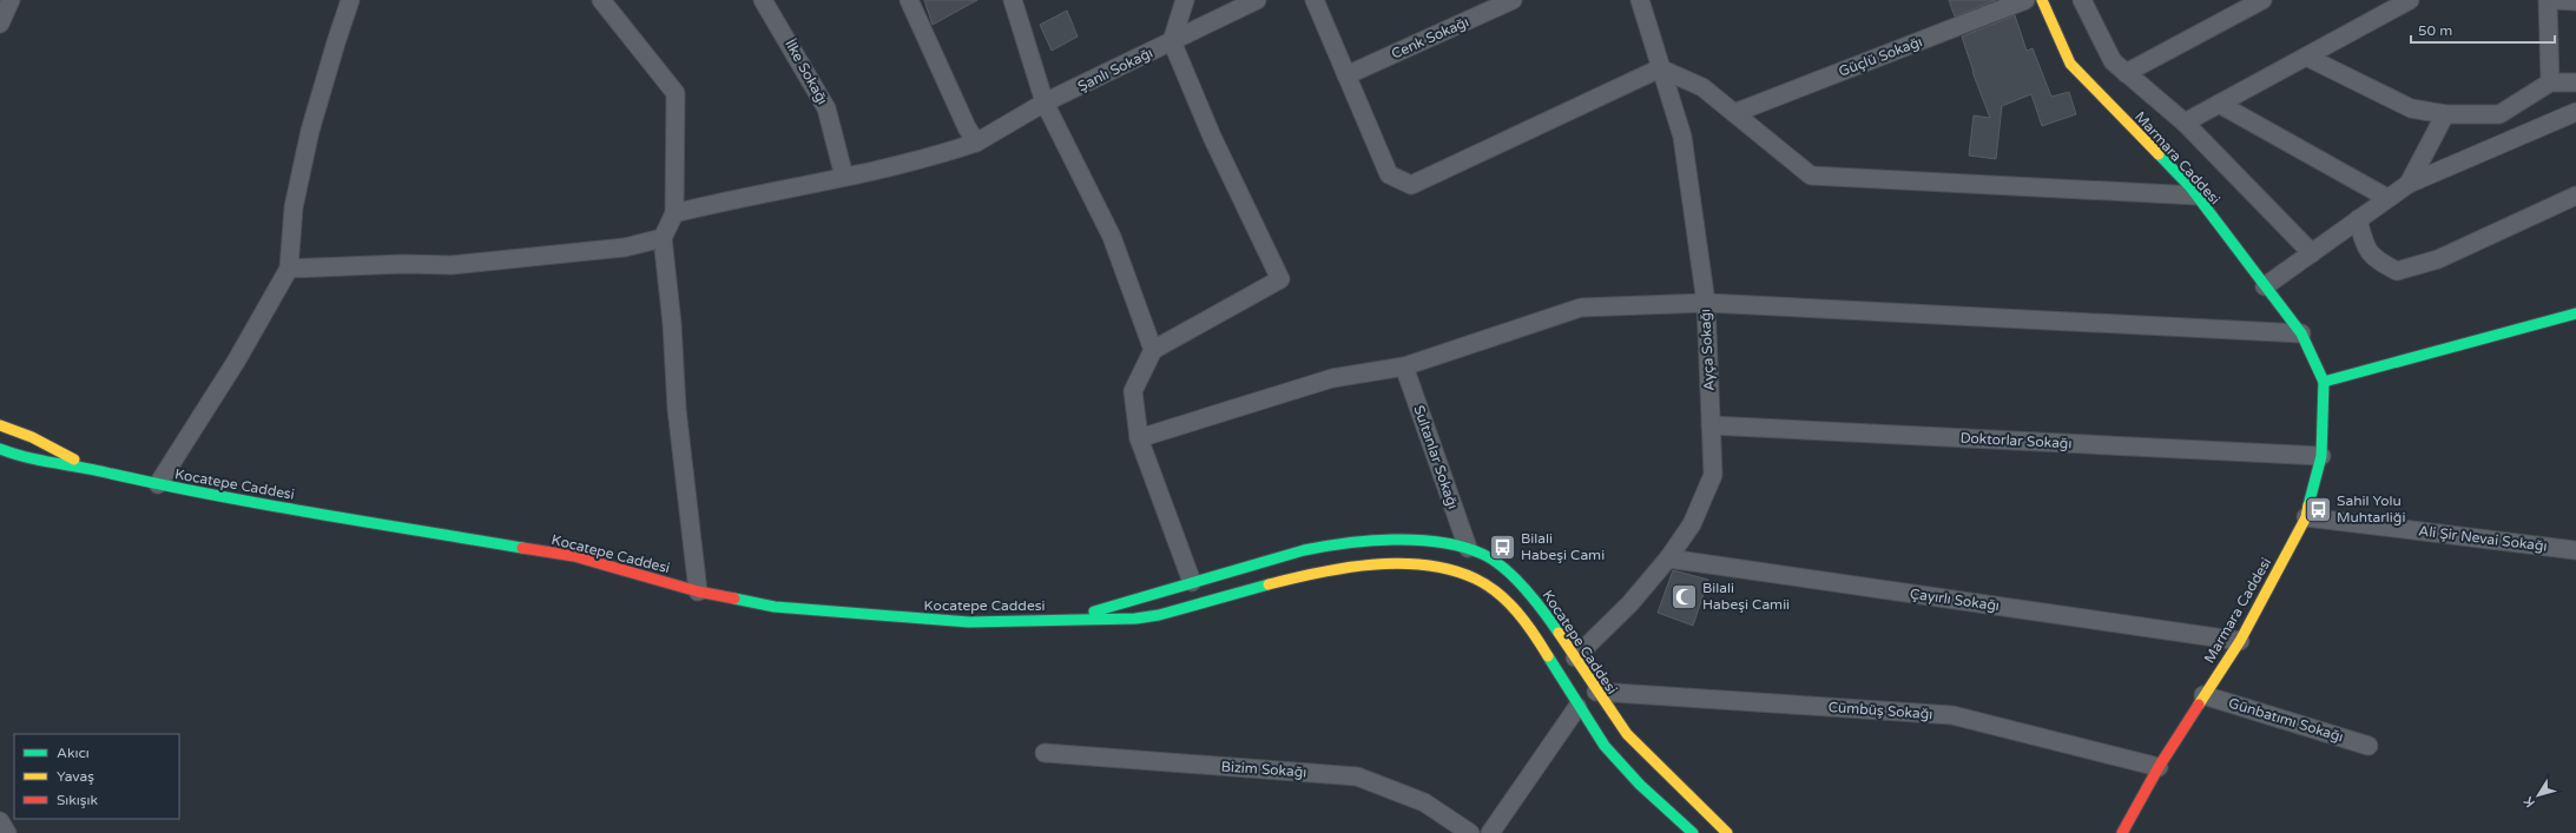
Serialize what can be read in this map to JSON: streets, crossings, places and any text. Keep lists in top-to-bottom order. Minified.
{"streets":{"main road":["Marmara Caddesi","Kocatepe Caddesi"],"street":["Cenk Sokağı","Güçlü Sokağı","Şanlı Sokağı","İlke Sokağı","Ayça Sokağı","Doktorlar Sokağı","Sultanlar Sokağı","Ali Şir Nevai Sokağı","Çayırlı Sokağı","Cümbüş Sokağı","Günbatımı Sokağı","Bizim Sokağı"]},"crossings":[["Şanlı Sokağı","İlke Sokağı"],["Marmara Caddesi","Doktorlar Sokağı"],["Marmara Caddesi","Ali Şir Nevai Sokağı"],["Marmara Caddesi","Çayırlı Sokağı"],["Marmara Caddesi","Cümbüş Sokağı"],["Marmara Caddesi","Günbatımı Sokağı"],["Ayça Sokağı","Doktorlar Sokağı"],["Ayça Sokağı","Kocatepe Caddesi"],["Ayça Sokağı","Çayırlı Sokağı"],["Sultanlar Sokağı","Kocatepe Caddesi"],["Kocatepe Caddesi","Cümbüş Sokağı"]],"places":{"bus stop":["Sahil Yolu Muhtarliği","Bilali Habeşi Cami"],"mosque":["Bilali Habeşi Camii"]},"legend":["Akıcı","Yavaş","Sıkışık"],"scale_bar":"50 m","north":"bottom left"}
